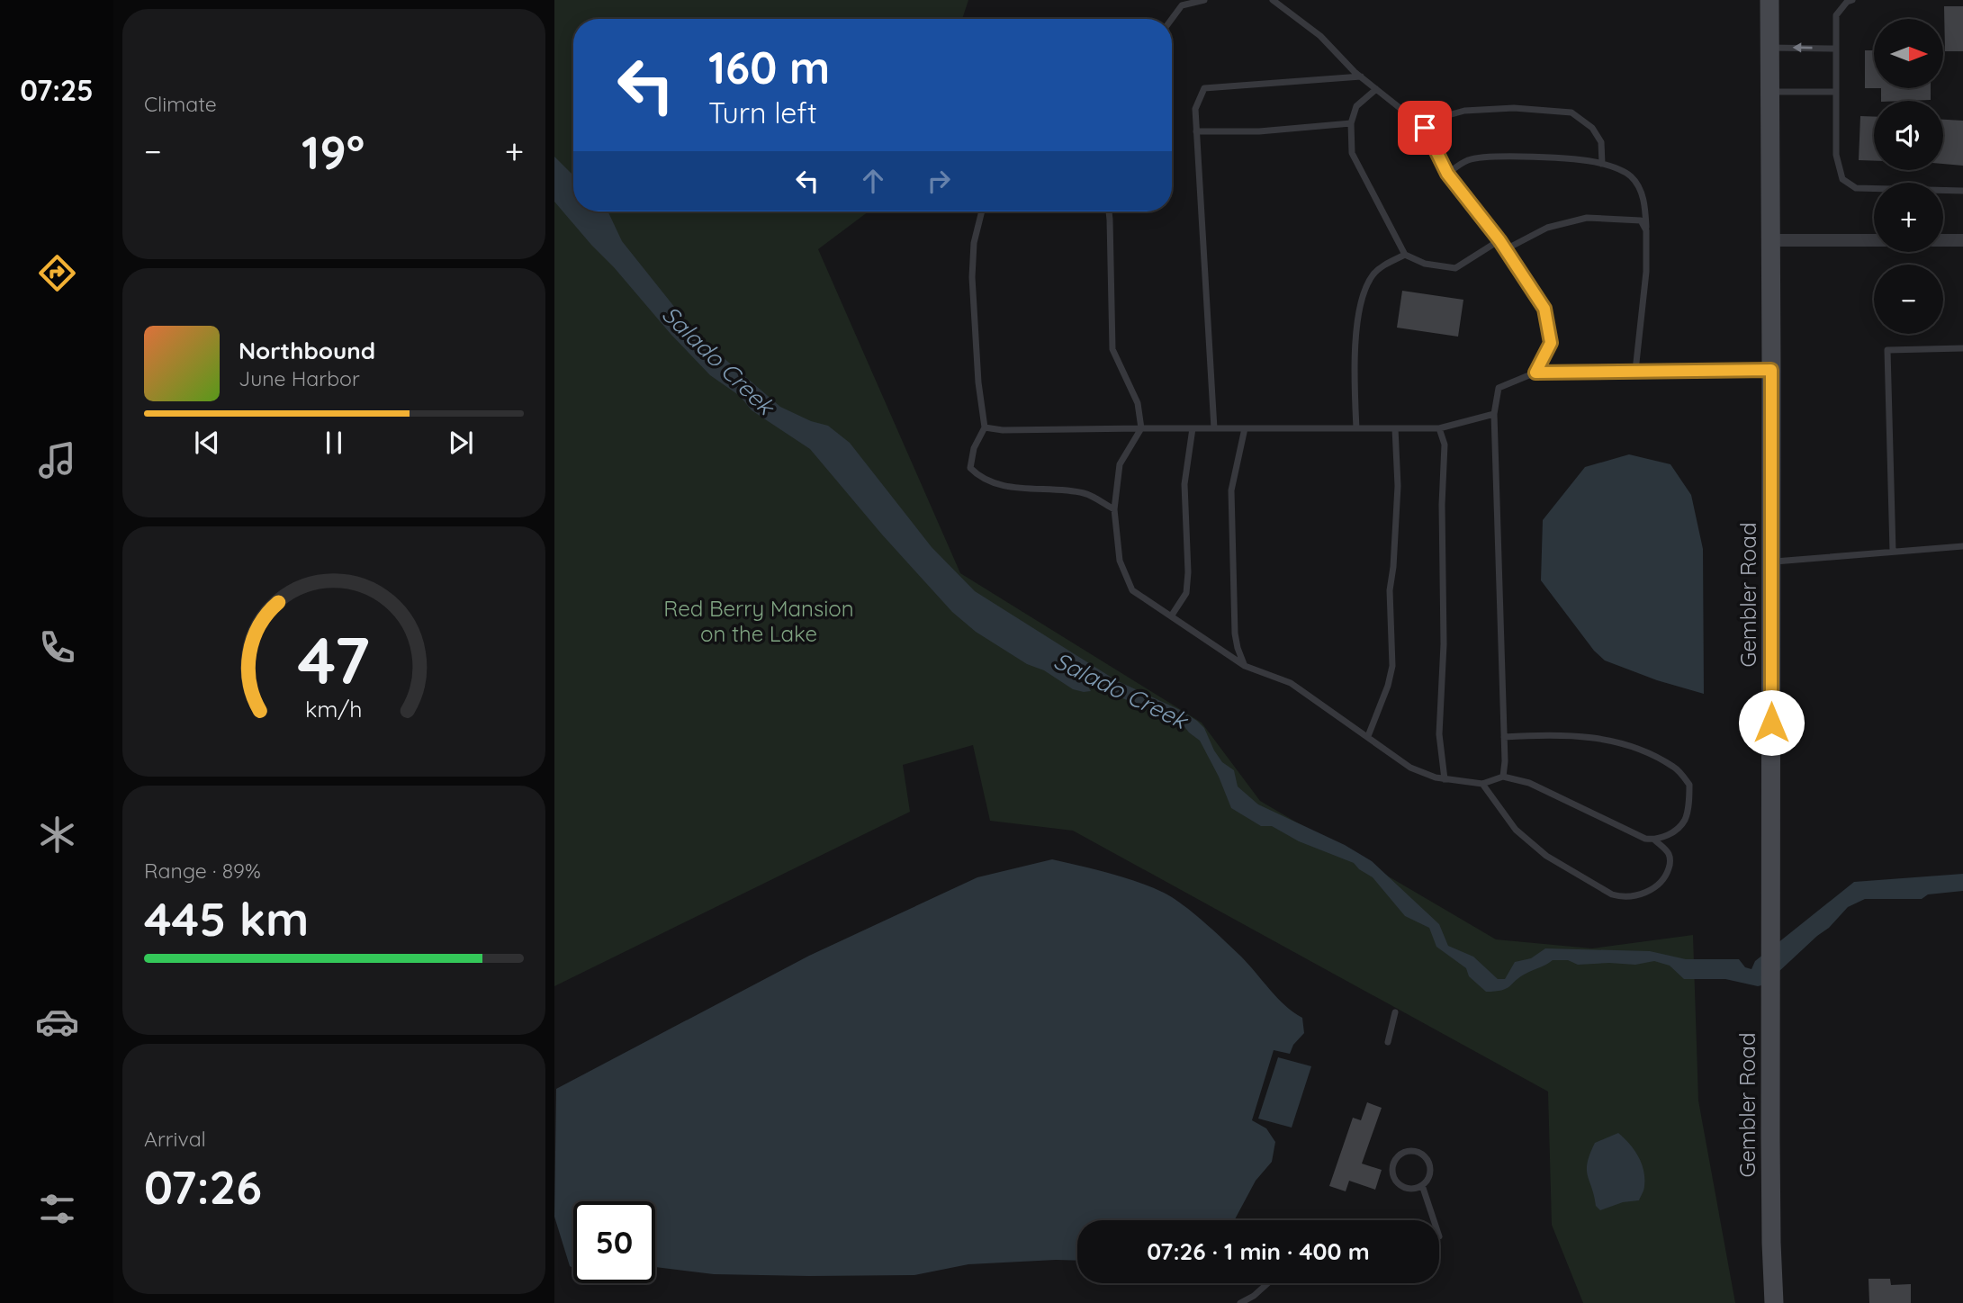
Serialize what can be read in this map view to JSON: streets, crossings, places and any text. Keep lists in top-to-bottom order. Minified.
{"streets":{"main road":["Gembler Road"]},"water":["Salado Creek"],"parks":["Red Berry Mansion on the Lake"],"north":"right","page":{"tabs":"07:25","tile":["Climate",["Range · 89%","445 km"],["Arrival","07:26"]],"map_buttons":["+","−"],"turn":["160 m","Turn left"],"heat":["−","19°","+"],"song":["Northbound","June Harbor"],"limit":"50","trip":"07:26 · 1 min · 400 m","gauge":["47","km/h"]}}
